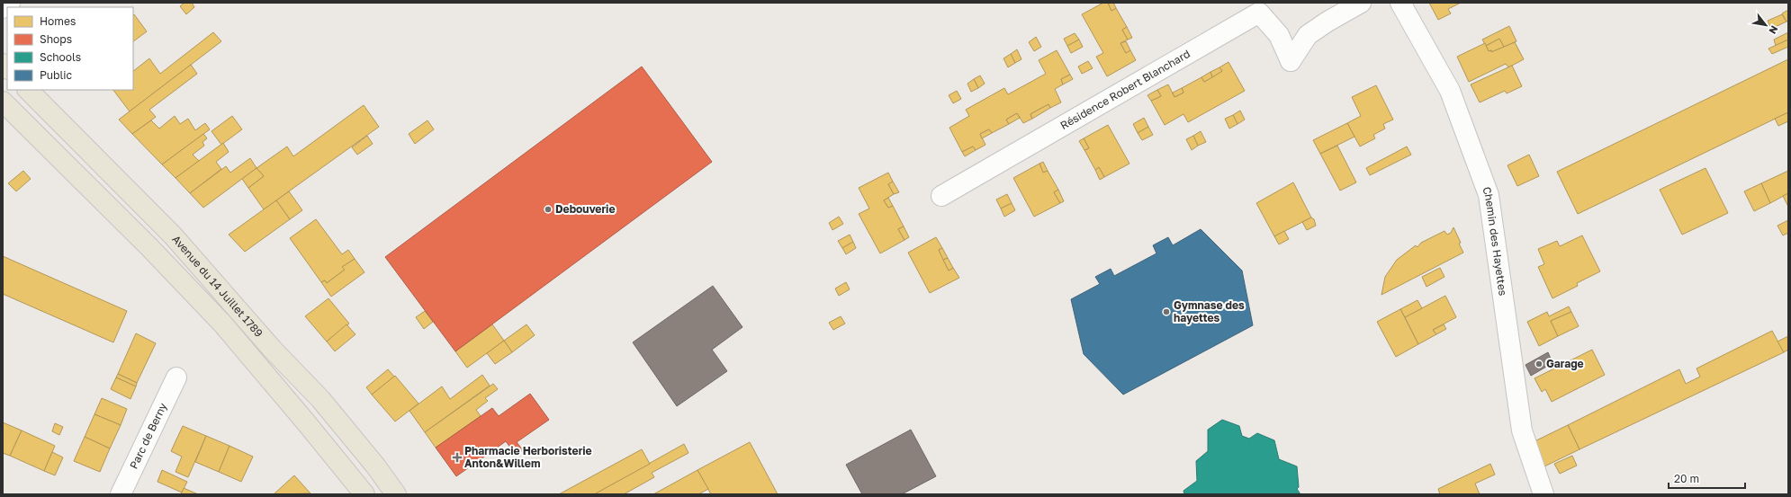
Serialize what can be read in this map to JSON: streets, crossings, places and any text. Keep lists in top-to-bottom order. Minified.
{"streets":{"main road":["Avenue du 14 Juillet 1789"],"street":["Résidence Robert Blanchard","Chemin des Hayettes","Parc de Berny"]},"places":{"other":["Debouverie","Gymnase des hayettes","Garage"],"health":["Pharmacie Herboristerie Anton&Willem"]},"legend":["Homes","Shops","Schools","Public"],"scale_bar":"20 m","north":"bottom right"}
